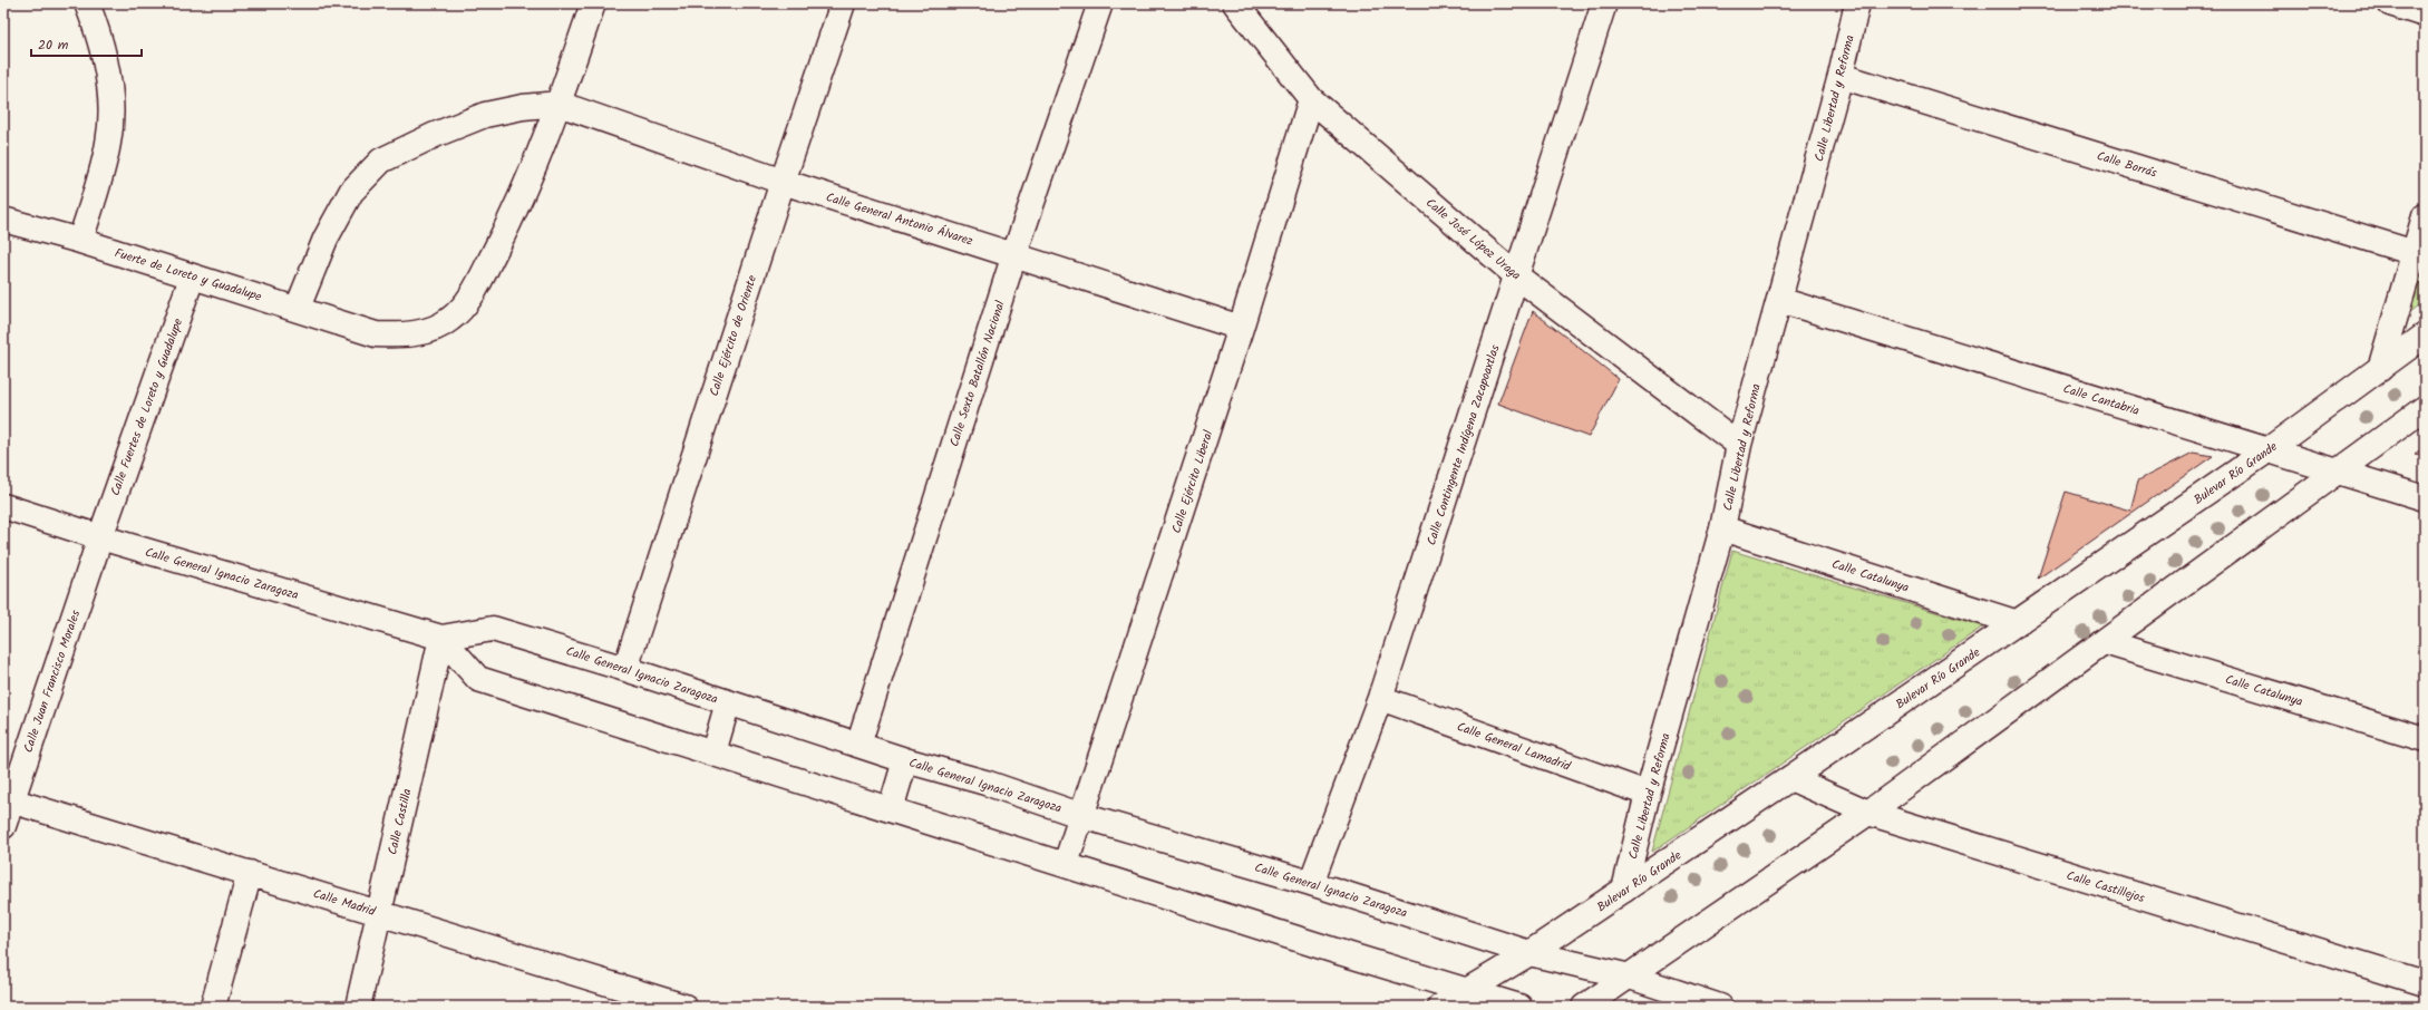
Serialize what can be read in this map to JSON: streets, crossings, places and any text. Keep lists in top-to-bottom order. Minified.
{"streets":{"street":["Calle Libertad y Reforma","Calle Borrás","Calle General Antonio Álvarez","Calle José López Uraga","Fuerte de Loreto y Guadalupe","Calle Ejército de Oriente","Calle Sexto Batallón Nacional","Calle Cantabria","Calle Fuertes de Loreto y Guadalupe","Calle Contingente Indígena Zacapoaxtlas","Bulevar Río Grande","Calle Ejército Liberal","Calle General Ignacio Zaragoza","Calle Catalunya","Calle Juan Francisco Morales","Calle General Lamadrid","Calle Castilla","Calle Castillejos","Calle Madrid"]},"crossings":[["Calle Libertad y Reforma","Calle Borrás"],["Calle Libertad y Reforma","Calle José López Uraga"],["Calle Libertad y Reforma","Calle Cantabria"],["Calle Libertad y Reforma","Bulevar Río Grande"],["Calle Libertad y Reforma","Calle Catalunya"],["Calle Libertad y Reforma","Calle General Lamadrid"],["Calle General Antonio Álvarez","Fuerte de Loreto y Guadalupe"],["Calle General Antonio Álvarez","Calle Ejército de Oriente"],["Calle General Antonio Álvarez","Calle Sexto Batallón Nacional"],["Calle General Antonio Álvarez","Calle Ejército Liberal"],["Calle José López Uraga","Calle Contingente Indígena Zacapoaxtlas"],["Calle José López Uraga","Calle Ejército Liberal"],["Fuerte de Loreto y Guadalupe","Calle Fuertes de Loreto y Guadalupe"],["Calle Ejército de Oriente","Calle General Ignacio Zaragoza"],["Calle Sexto Batallón Nacional","Calle General Ignacio Zaragoza"],["Calle Cantabria","Bulevar Río Grande"],["Calle Fuertes de Loreto y Guadalupe","Calle General Ignacio Zaragoza"],["Calle Fuertes de Loreto y Guadalupe","Calle Juan Francisco Morales"],["Calle Contingente Indígena Zacapoaxtlas","Calle General Ignacio Zaragoza"],["Calle Contingente Indígena Zacapoaxtlas","Calle General Lamadrid"],["Bulevar Río Grande","Calle General Ignacio Zaragoza"],["Bulevar Río Grande","Calle Catalunya"],["Bulevar Río Grande","Calle Castillejos"],["Calle Ejército Liberal","Calle General Ignacio Zaragoza"],["Calle General Ignacio Zaragoza","Calle Juan Francisco Morales"],["Calle General Ignacio Zaragoza","Calle Castilla"],["Calle Juan Francisco Morales","Calle Madrid"],["Calle Castilla","Calle Madrid"]],"scale_bar":"20 m"}
